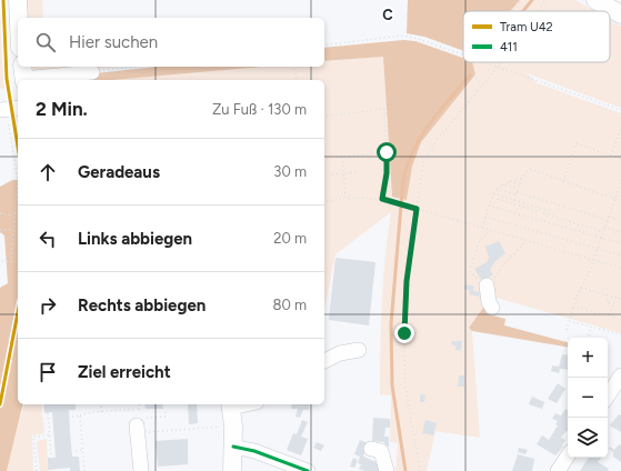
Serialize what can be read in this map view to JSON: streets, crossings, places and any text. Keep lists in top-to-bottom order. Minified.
{"lines":["tram line U42","transit line 411"],"legend":["Tram U42","411"],"page":{"search":"Hier suchen","heading":["2 Min.","Zu Fuß · 130 m"],"list":[["Geradeaus","30 m"],["Links abbiegen","20 m"],["Rechts abbiegen","80 m"],"Ziel erreicht"],"map_buttons":["+","−"]},"grid":{"columns":["C"]}}
